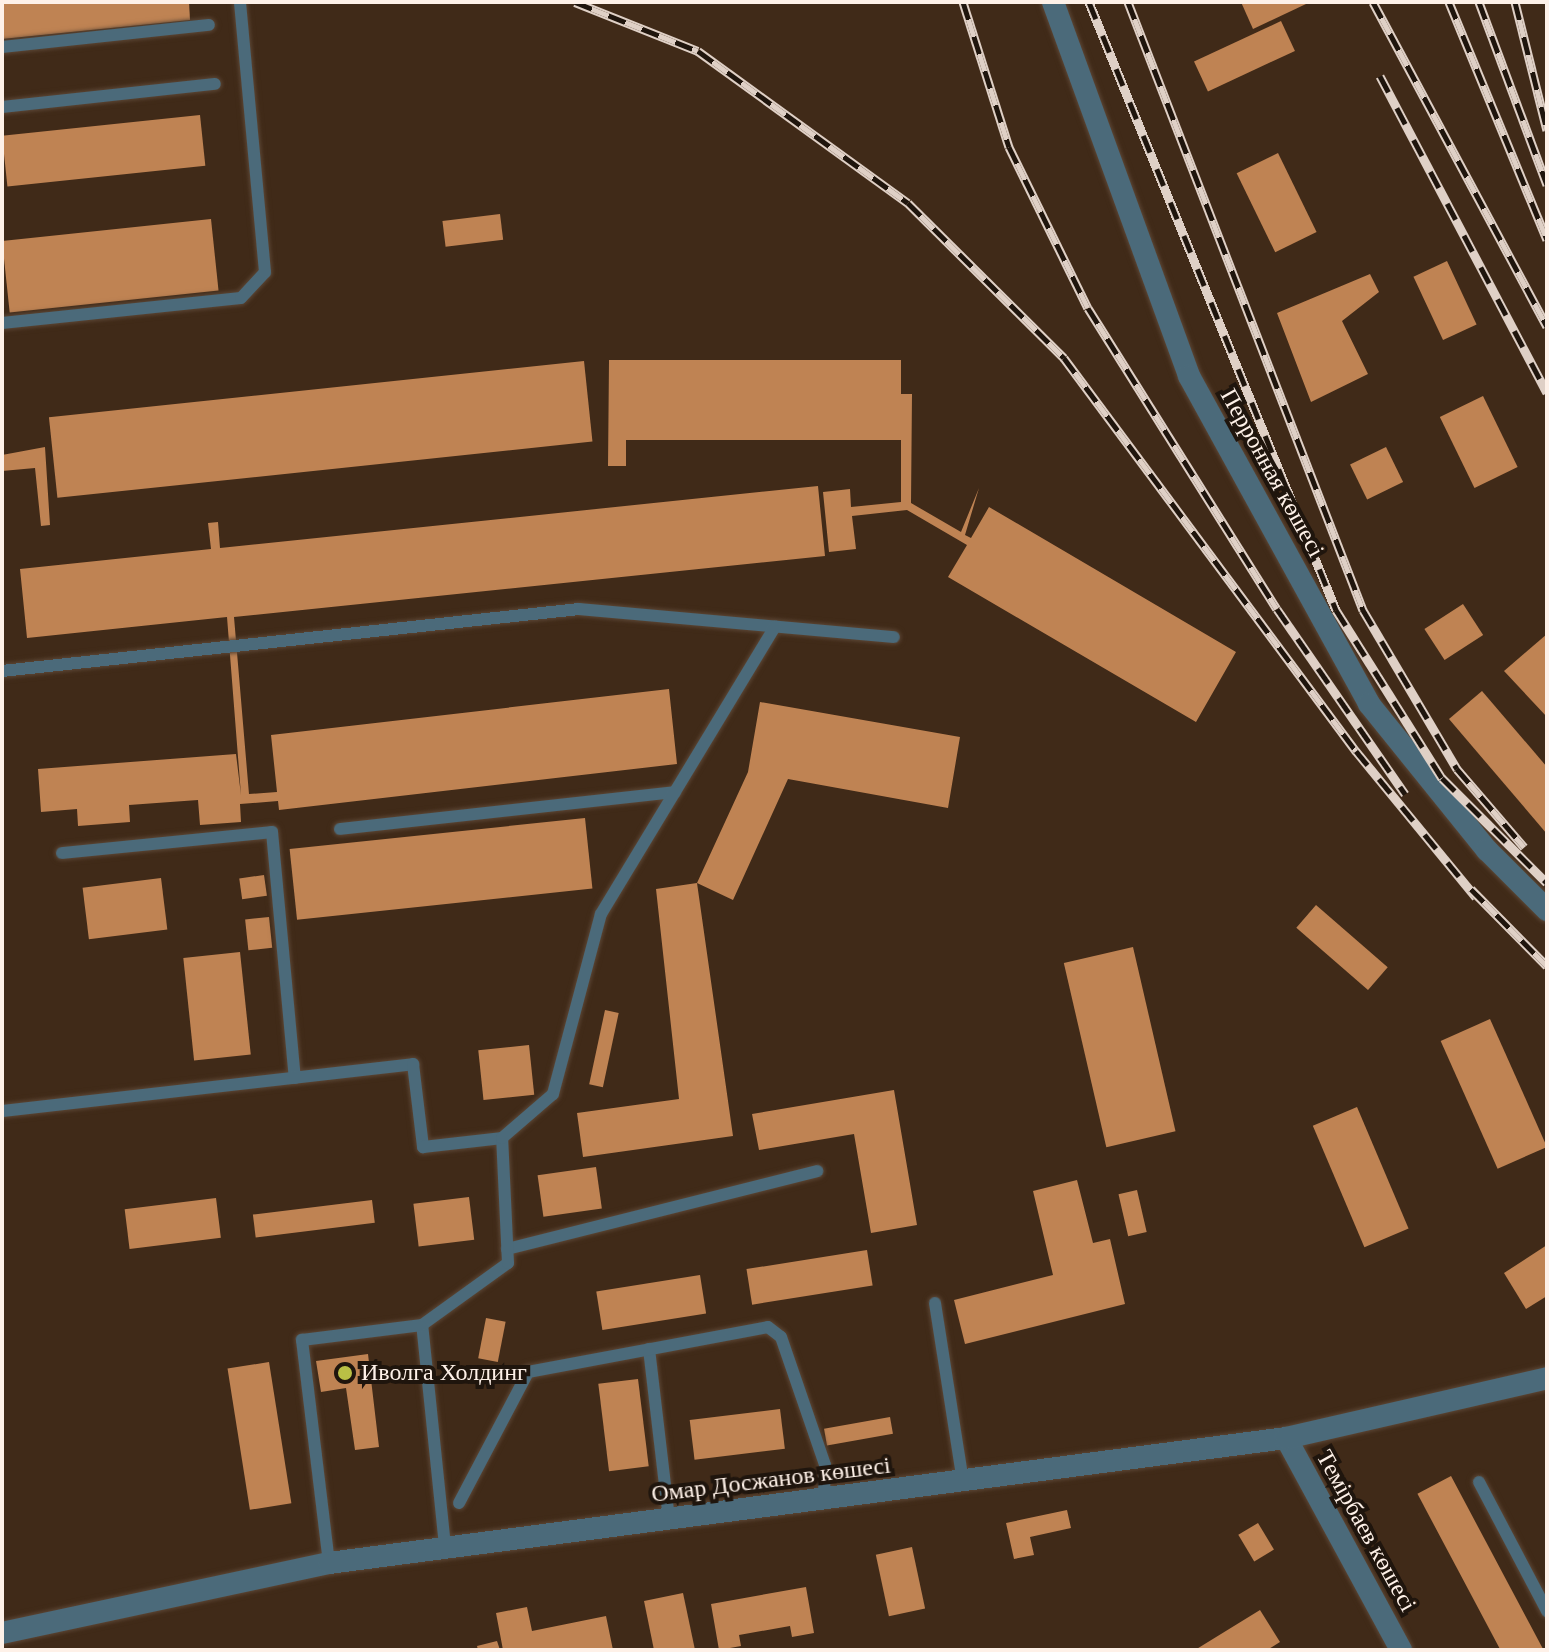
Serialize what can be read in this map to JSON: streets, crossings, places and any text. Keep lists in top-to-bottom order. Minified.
{"streets":{"street":["Перронная көшесі","Омар Досжанов көшесі","Темірбаев көшесі"]},"crossings":[["Омар Досжанов көшесі","Темірбаев көшесі"]],"places":["Иволга Холдинг"]}
